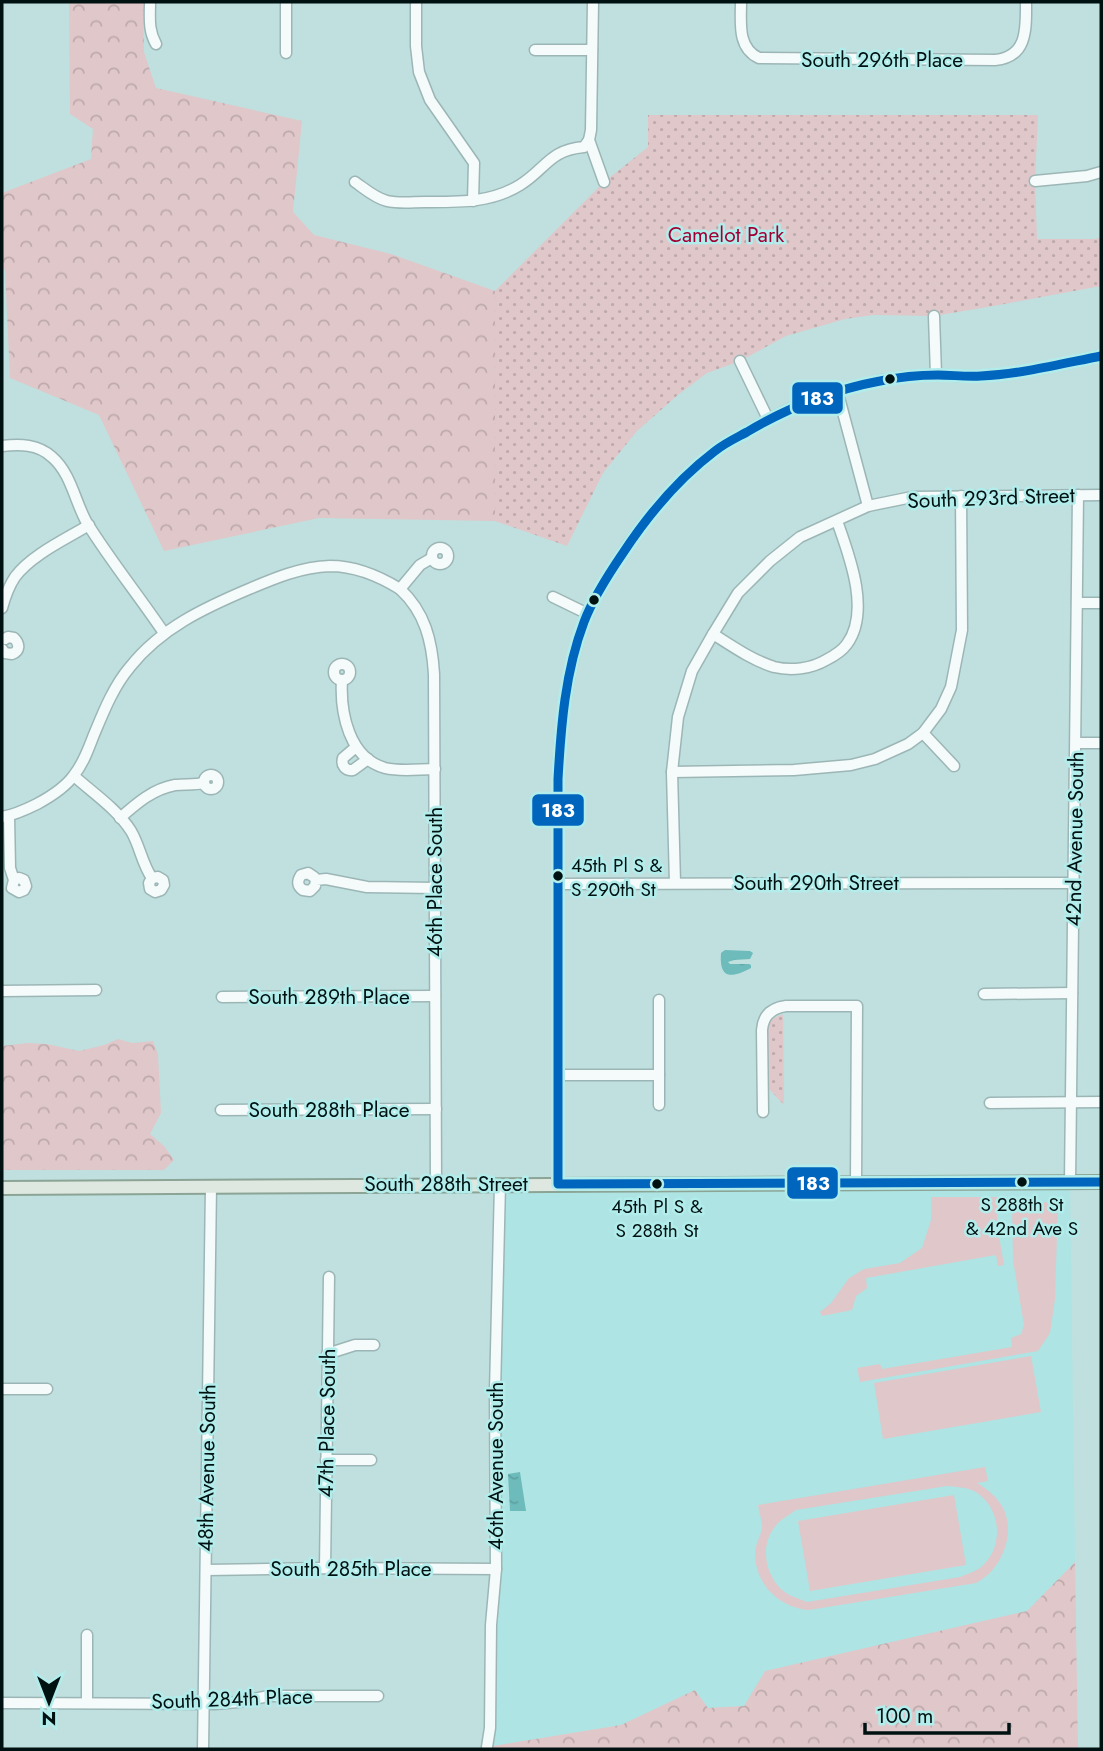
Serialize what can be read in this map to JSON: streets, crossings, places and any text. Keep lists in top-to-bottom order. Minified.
{"streets":{"main road":["South 288th Street"],"street":["South 296th Place","South 293rd Street","42nd Avenue South","46th Place South","South 290th Street","South 289th Place","South 288th Place","47th Place South","46th Avenue South","48th Avenue South","South 285th Place","South 284th Place"]},"crossings":[["South 293rd Street","42nd Avenue South"],["South 293rd Street","South 290th Street"],["42nd Avenue South","South 290th Street"],["42nd Avenue South","South 288th Street"],["46th Place South","South 289th Place"],["46th Place South","South 288th Place"],["46th Place South","South 288th Street"],["South 288th Street","46th Avenue South"],["South 288th Street","48th Avenue South"],["47th Place South","South 285th Place"],["46th Avenue South","South 285th Place"],["48th Avenue South","South 285th Place"],["48th Avenue South","South 284th Place"]],"parks":["Camelot Park"],"places":["45th Pl S & S 290th St","S 288th St & 42nd Ave S","45th Pl S & S 288th St"],"lines":["transit line 183"],"scale_bar":"100 m","north":"bottom"}
